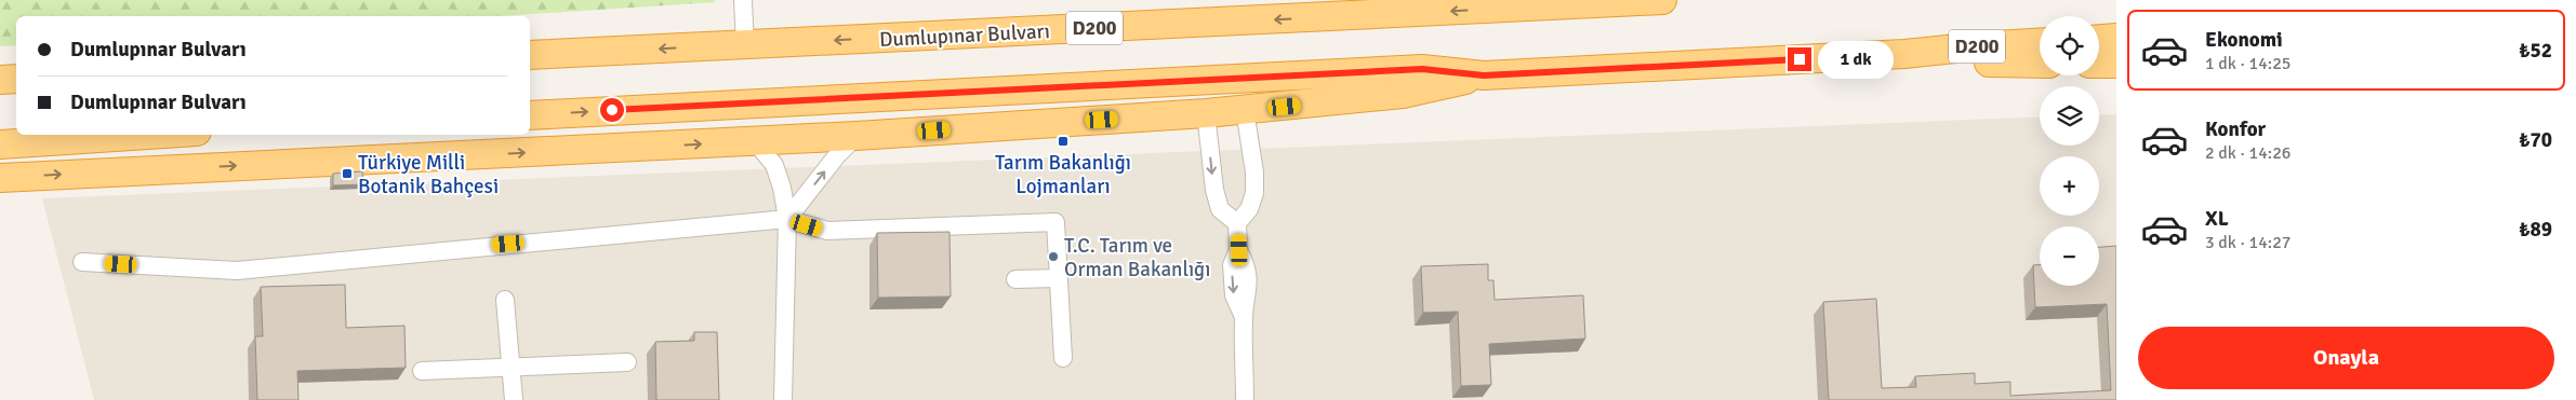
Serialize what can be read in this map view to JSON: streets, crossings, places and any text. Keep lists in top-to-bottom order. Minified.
{"streets":{"highway":["D200","Dumlupınar Bulvarı"]},"places":{"transit":["Tarım Bakanlığı Lojmanları","Türkiye Milli Botanik Bahçesi"],"other":["T.C. Tarım ve Orman Bakanlığı"]},"page":{"list":[{"name":"Ekonomi","note":"1 dk · 14:25","value":"₺52"},{"name":"Konfor","note":"2 dk · 14:26","value":"₺70"},{"name":"XL","note":"3 dk · 14:27","value":"₺89"}],"map_buttons":["+","−"],"banner":["Dumlupınar Bulvarı","Dumlupınar Bulvarı"],"bubble":"1 dk","buttons":"Onayla"}}
